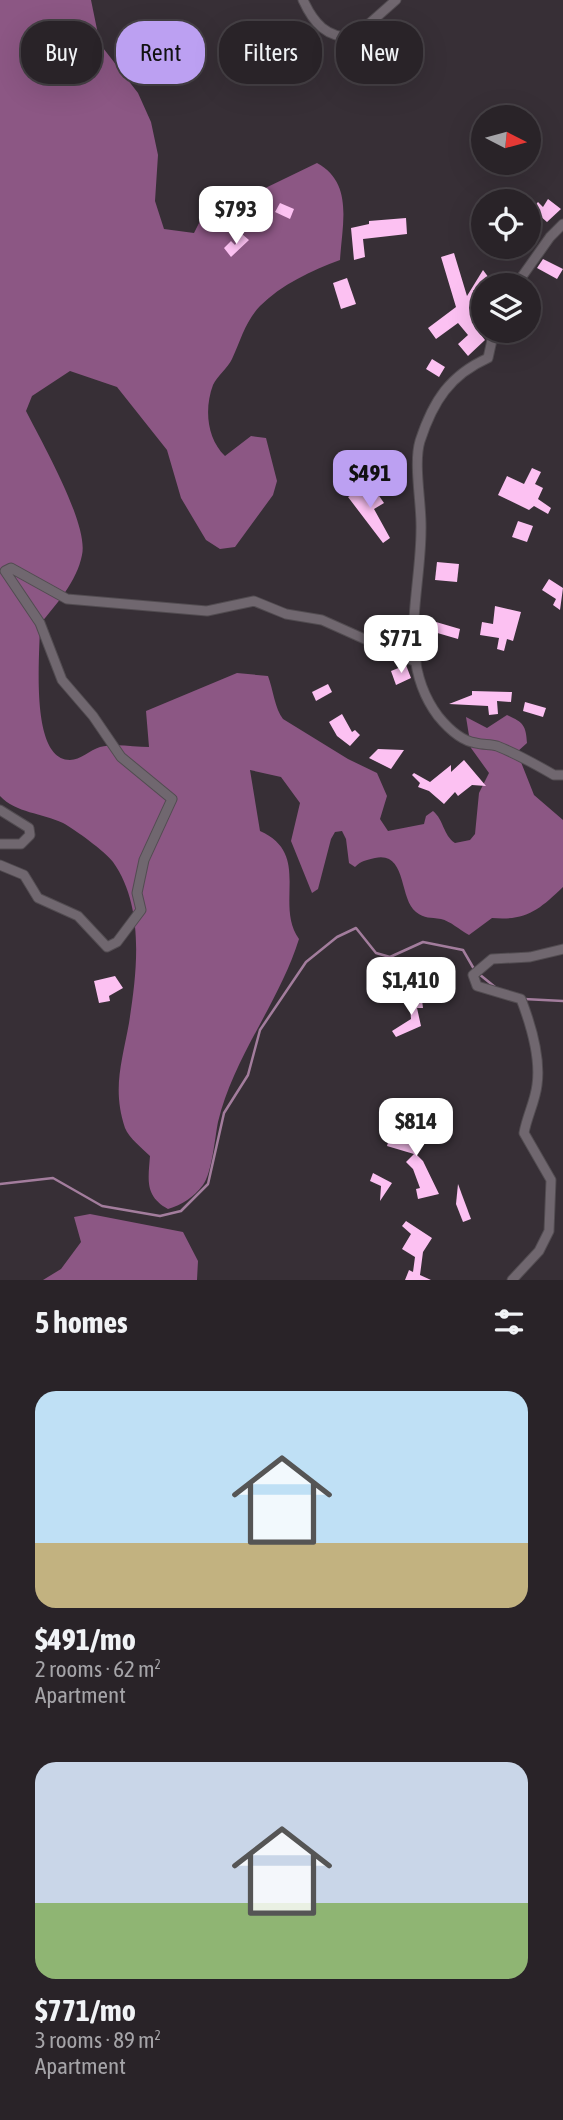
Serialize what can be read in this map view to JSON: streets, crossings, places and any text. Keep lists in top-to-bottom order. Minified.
{"north":"right","page":{"chip":["Buy","Rent","Filters","New"],"price":["$793","$491","$771","$1,410","$814"],"heading":"5 homes","list":[{"name":"$491/mo","note":"2 rooms · 62 m² · Apartment"},{"name":"$771/mo","note":"3 rooms · 89 m² · Apartment"}]}}
